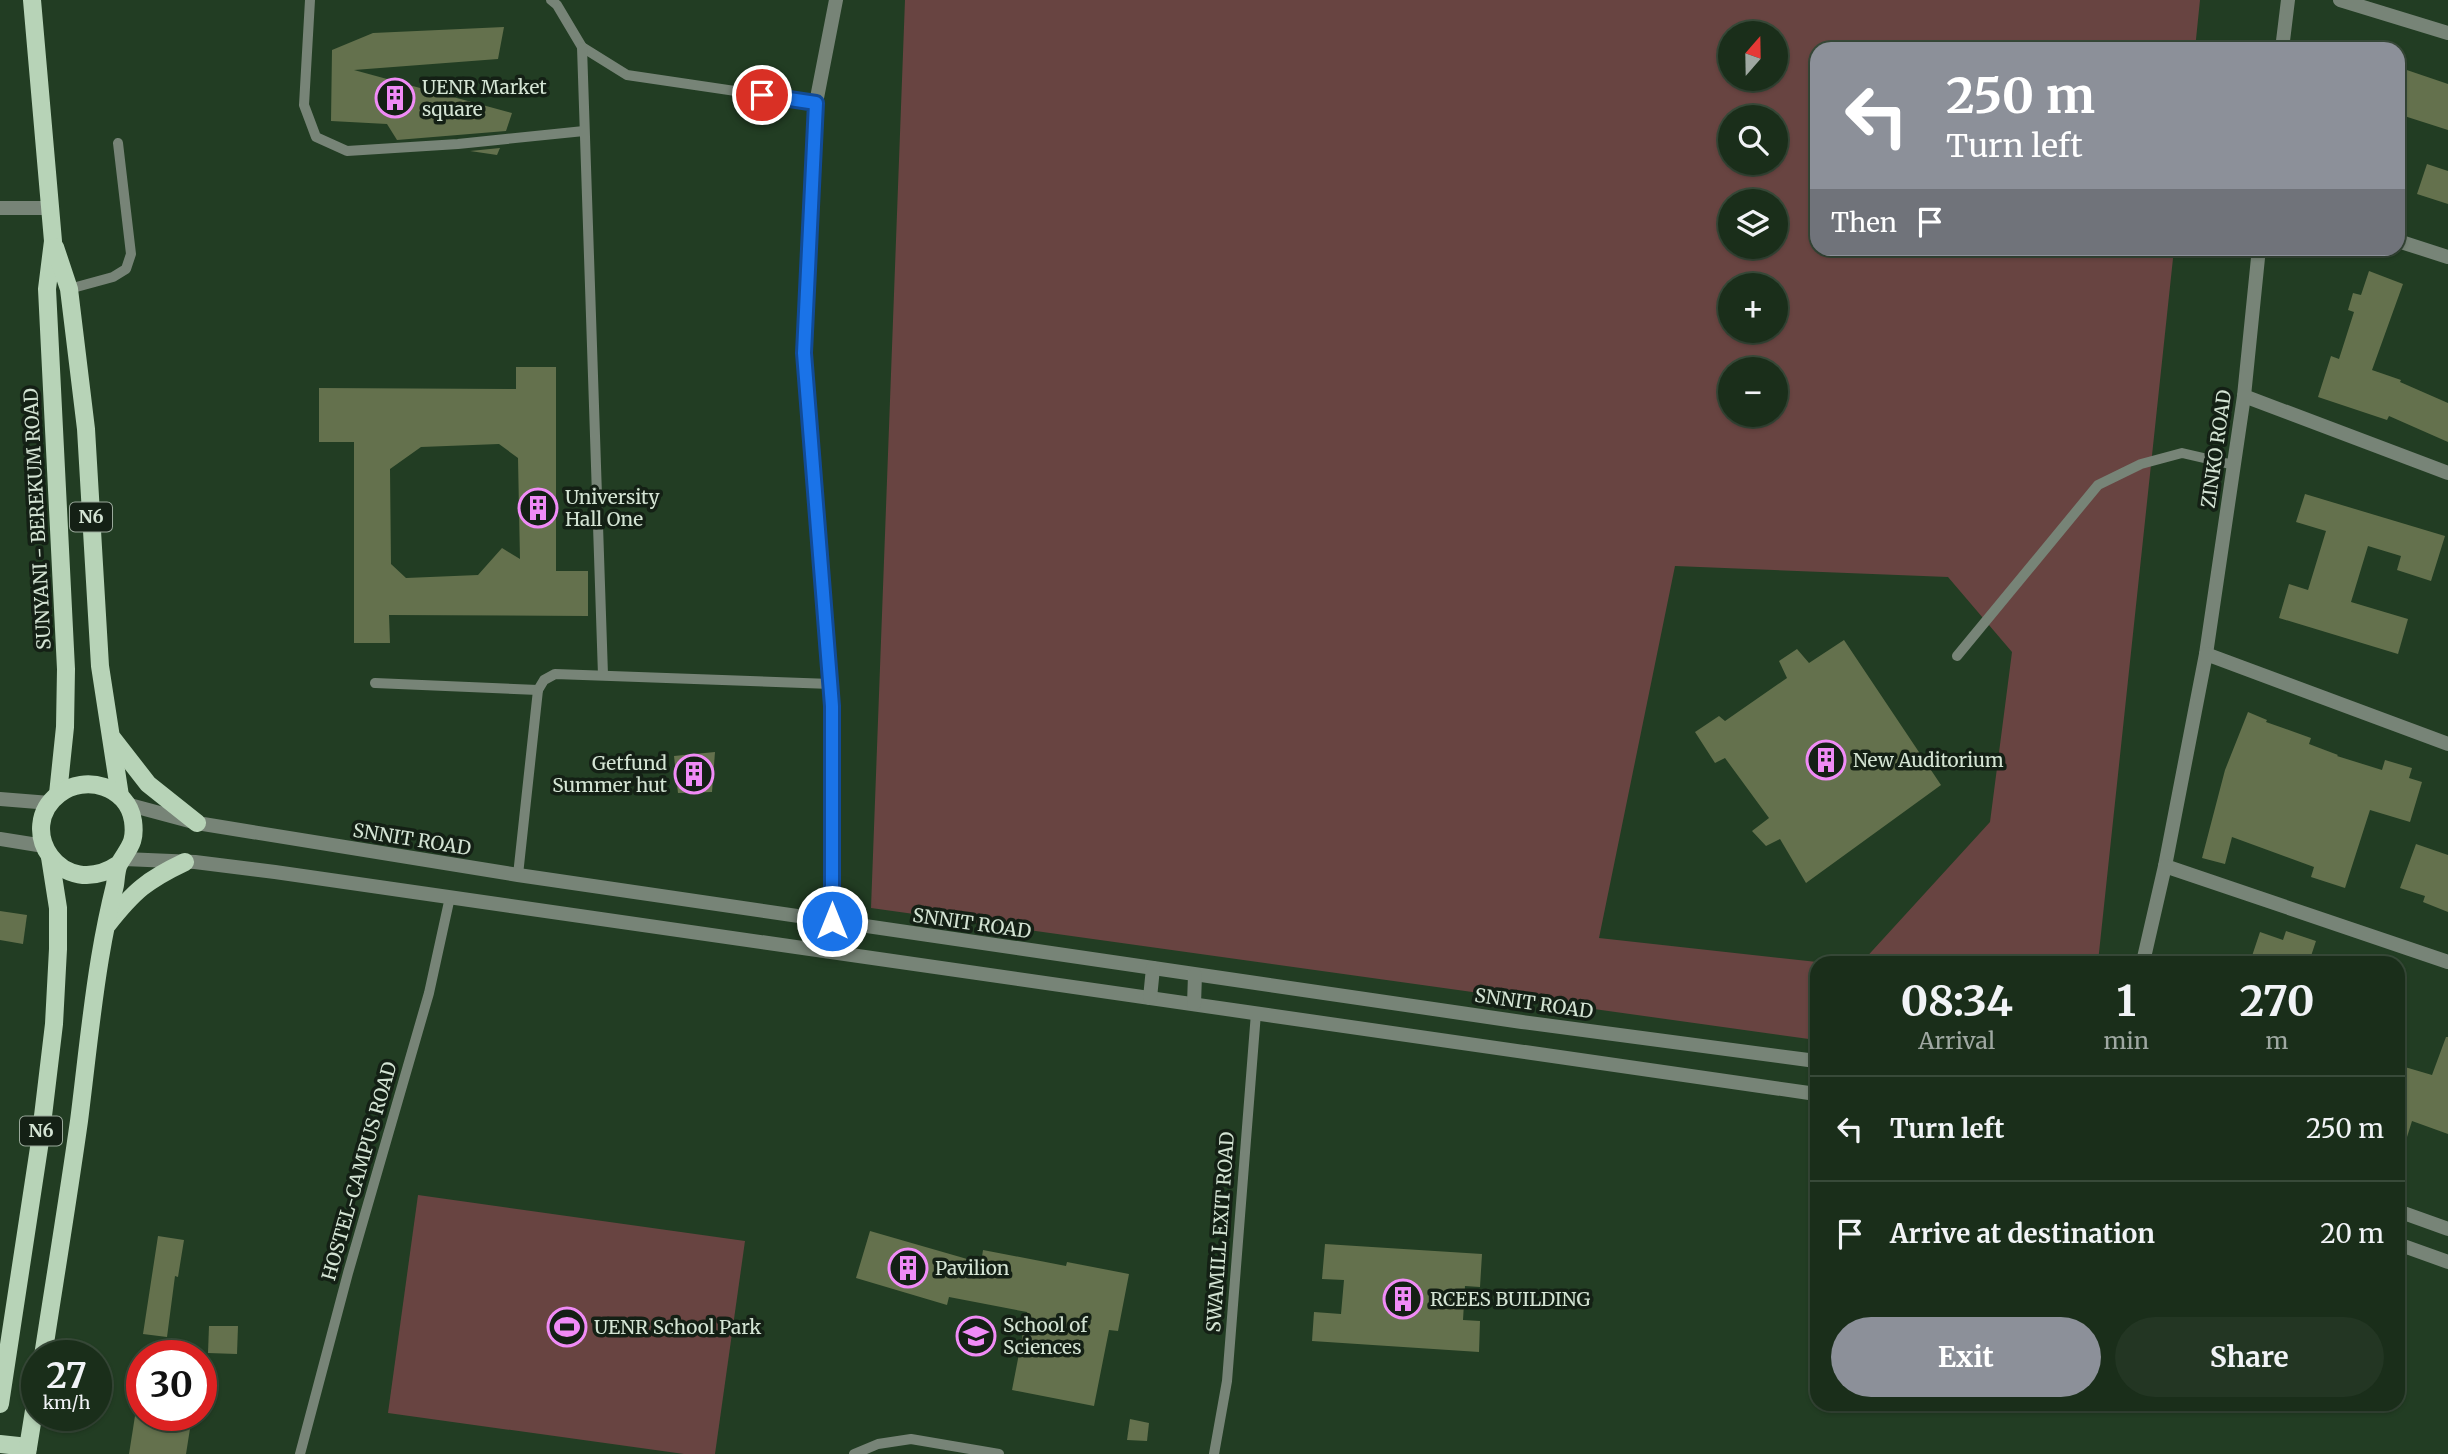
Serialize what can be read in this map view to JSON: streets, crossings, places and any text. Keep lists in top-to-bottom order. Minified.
{"streets":{"main road":["N6","SUNYANI - BEREKUM ROAD"],"street":["ZINKO ROAD","SNNIT ROAD"],"lane":["HOSTEL-CAMPUS ROAD","SWAMILL EXIT ROAD"]},"crossings":[["N6","SUNYANI - BEREKUM ROAD"],["N6","SNNIT ROAD"],["SUNYANI - BEREKUM ROAD","SNNIT ROAD"]],"places":{"building":["UENR Market square","University Hall One","New Auditorium","Getfund Summer hut","Pavilion","RCEES BUILDING"],"sports":["UENR School Park"],"school or university":["School of Sciences"]},"north":"top","page":{"map_buttons":["+","−"],"turn":["250 m","Turn left"],"then":"Then","eta":["08:34","Arrival","1","min","270","m"],"list":[{"name":"Turn left","value":"250 m"},{"name":"Arrive at destination","value":"20 m"}],"buttons":["Exit","Share"],"speed":"27 km/h","limit":"30"}}
